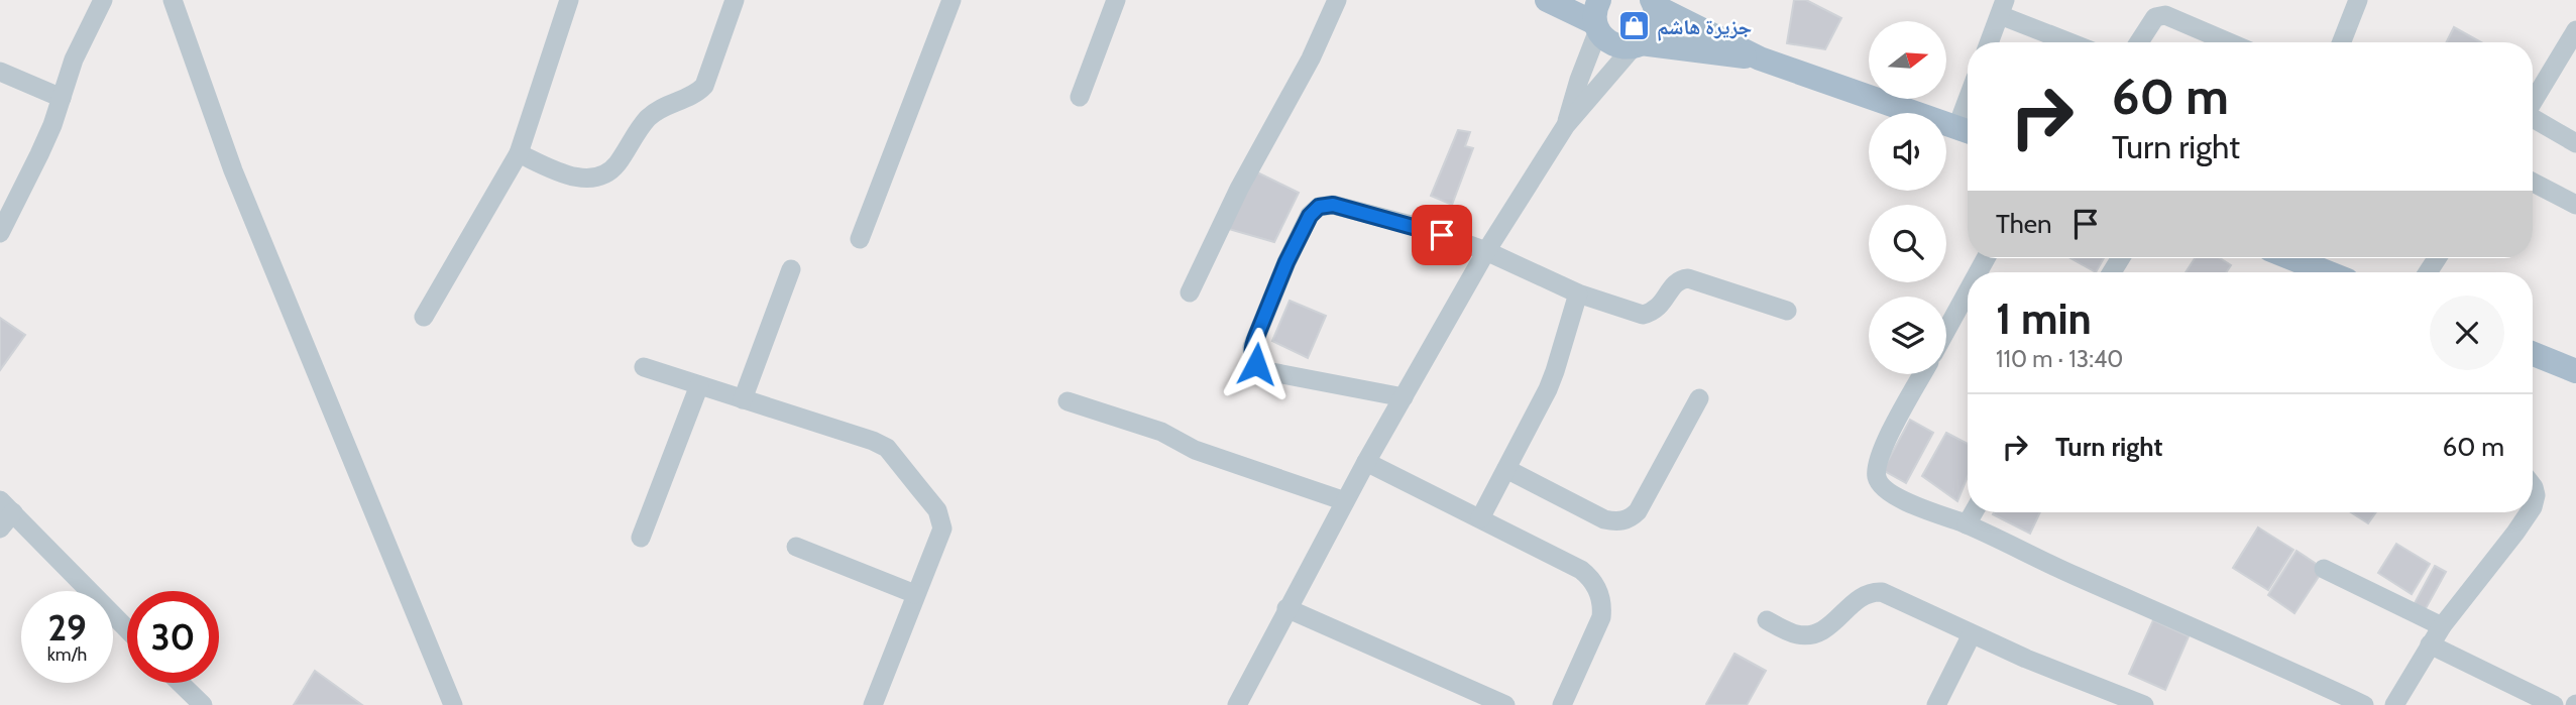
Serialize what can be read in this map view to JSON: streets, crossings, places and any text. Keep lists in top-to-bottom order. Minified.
{"places":{"shop":["جزيرة هاشم"]},"north":"right","page":{"turn":["60 m","Turn right"],"then":"Then","heading":["1 min","110 m · 13:40"],"list":[{"name":"Turn right","value":"60 m"}],"speed":"29 km/h","limit":"30"}}
